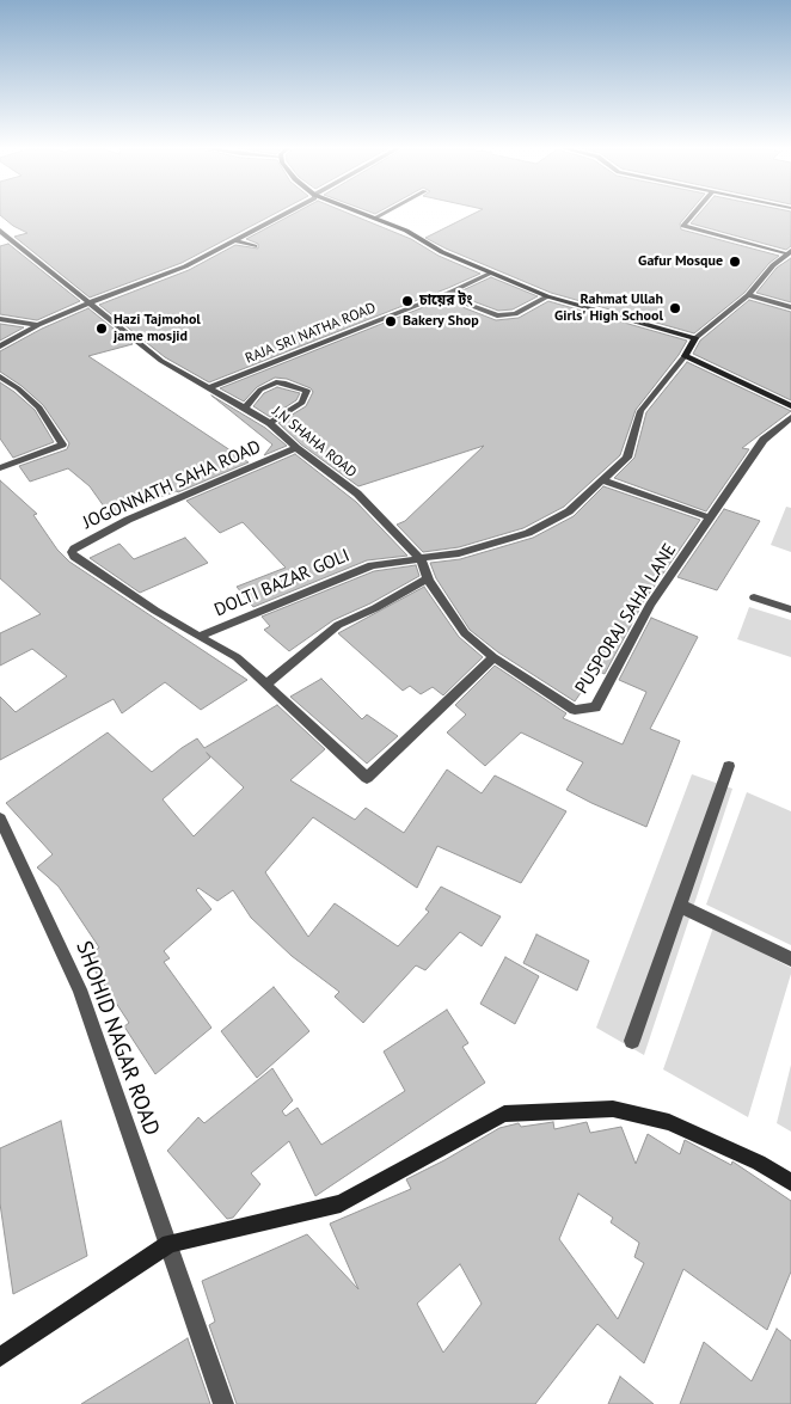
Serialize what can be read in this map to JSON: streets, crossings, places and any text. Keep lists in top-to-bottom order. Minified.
{"streets":{"street":["RAJA SRI NATHA ROAD","J.N SHAHA ROAD","JOGONNATH SAHA ROAD","DOLTI BAZAR GOLI","PUSPORAJ SAHA LANE","SHOHID NAGAR ROAD"]},"crossings":[["RAJA SRI NATHA ROAD","J.N SHAHA ROAD"],["J.N SHAHA ROAD","JOGONNATH SAHA ROAD"],["J.N SHAHA ROAD","DOLTI BAZAR GOLI"],["J.N SHAHA ROAD","PUSPORAJ SAHA LANE"],["JOGONNATH SAHA ROAD","DOLTI BAZAR GOLI"],["DOLTI BAZAR GOLI","PUSPORAJ SAHA LANE"]],"places":["Gafur Mosque","চায়ের টং","Rahmat Ullah Girls' High School","Bakery Shop","Hazi Tajmohol jame mosjid"]}
